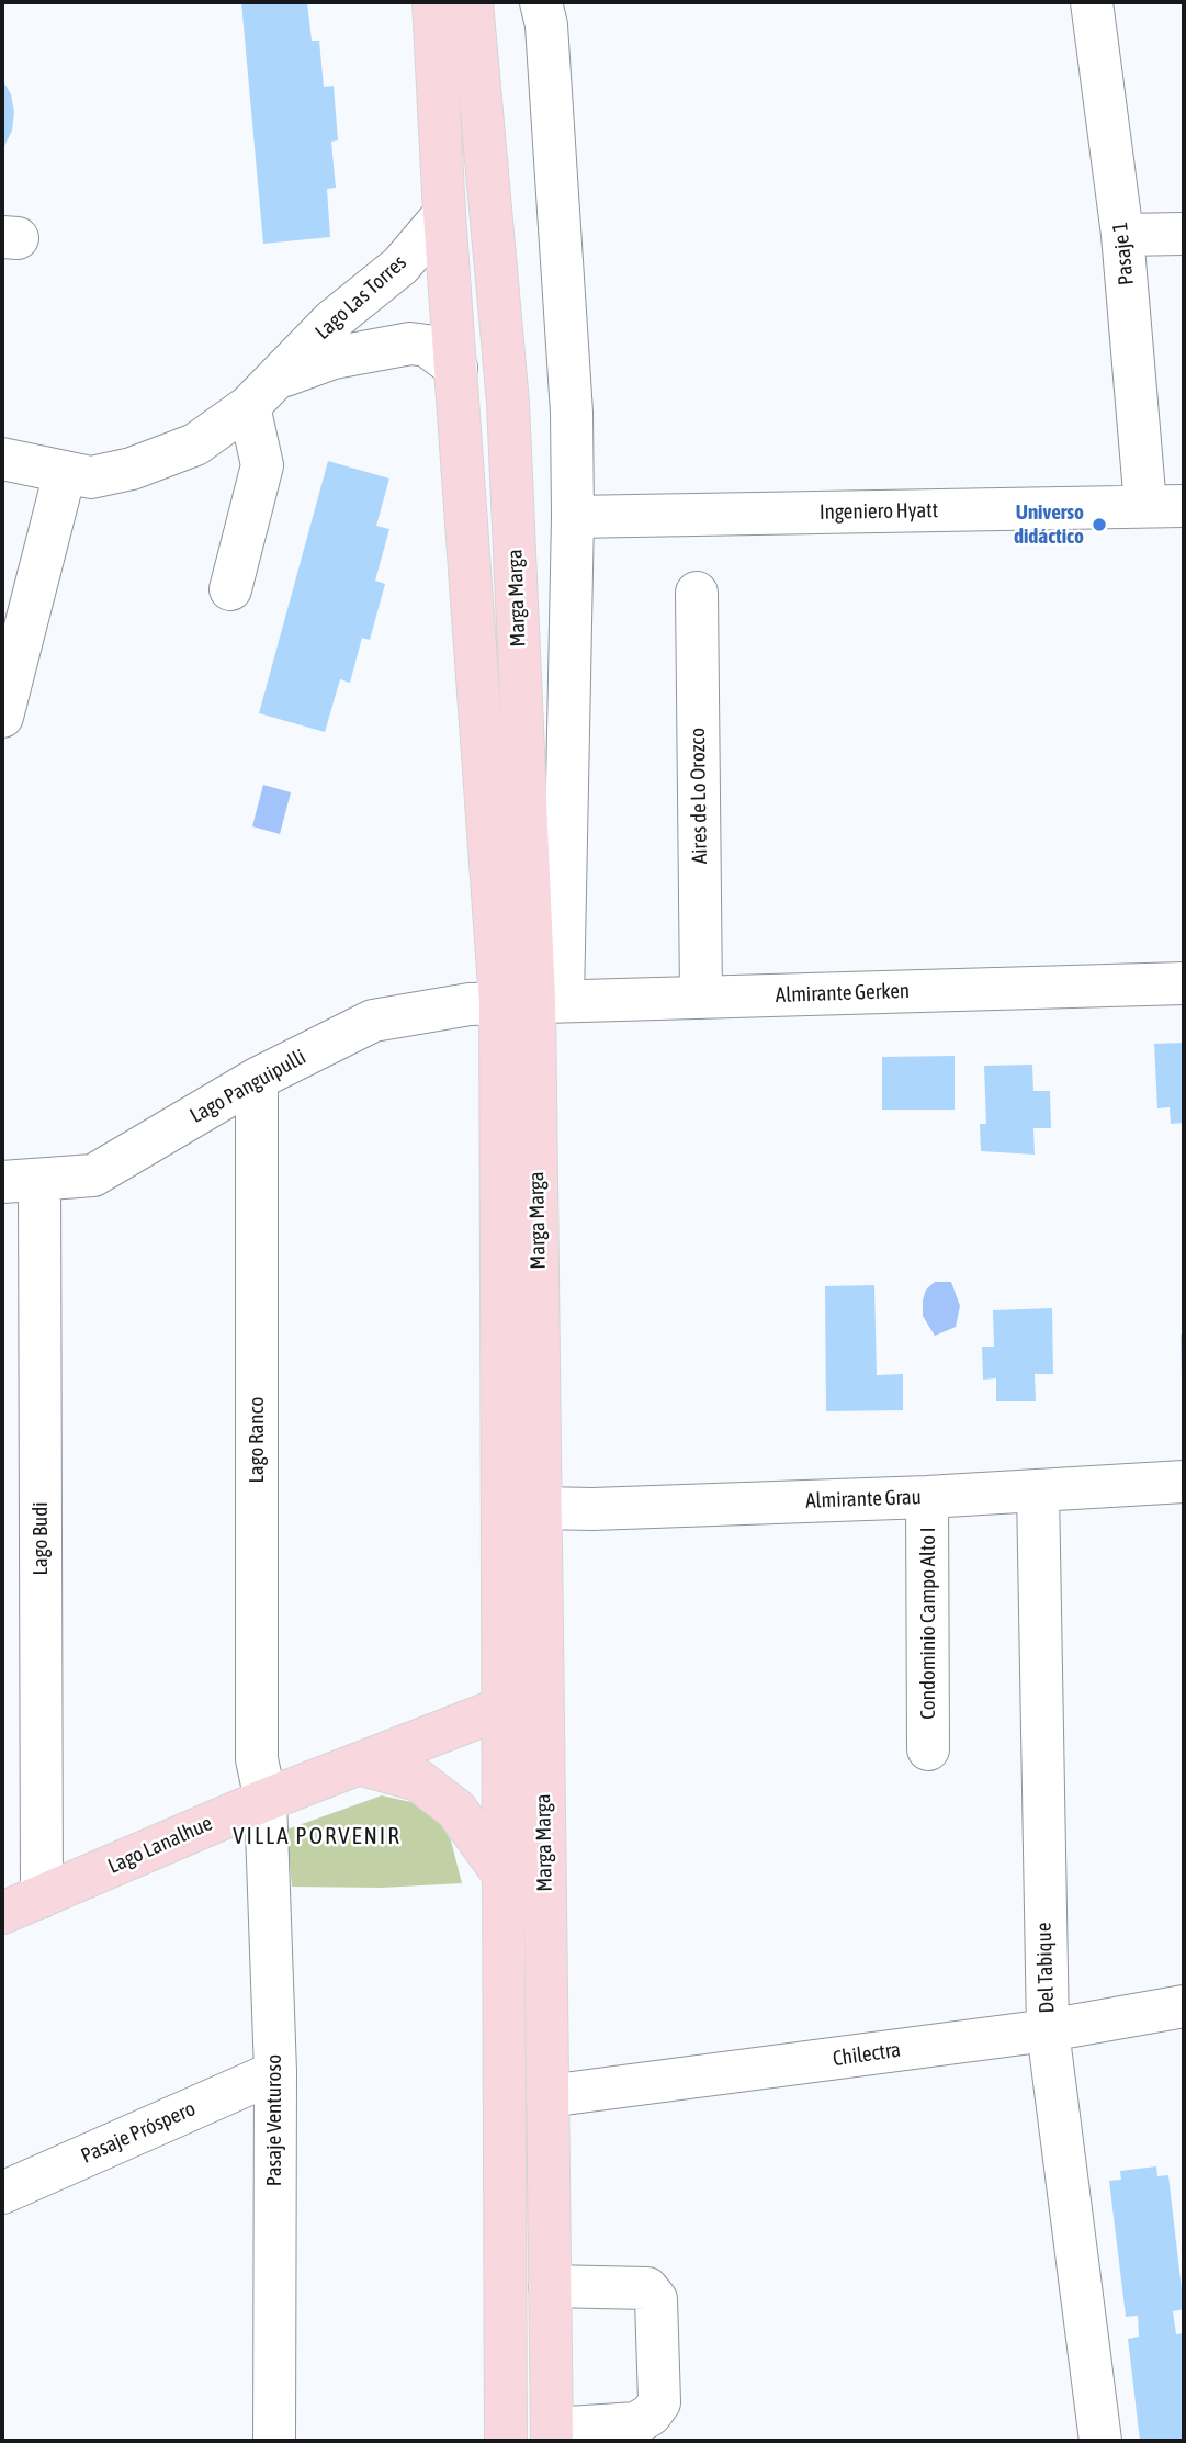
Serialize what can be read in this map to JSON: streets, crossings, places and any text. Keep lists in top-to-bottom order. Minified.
{"streets":{"main road":["Marga Marga","Lago Lanalhue"],"street":["Pasaje 1","Lago Las Torres","Ingeniero Hyatt","Aires de Lo Orozco","Almirante Gerken","Lago Panguipulli","Lago Ranco","Almirante Grau","Lago Budi","Condominio Campo Alto I","Del Tabique","Chilectra","Pasaje Venturoso","Pasaje Próspero"]},"crossings":[["Pasaje 1","Ingeniero Hyatt"],["Lago Las Torres","Marga Marga"],["Ingeniero Hyatt","Marga Marga"],["Marga Marga","Almirante Gerken"],["Marga Marga","Lago Panguipulli"],["Marga Marga","Almirante Grau"],["Marga Marga","Lago Lanalhue"],["Marga Marga","Chilectra"],["Aires de Lo Orozco","Almirante Gerken"],["Almirante Gerken","Lago Panguipulli"],["Lago Panguipulli","Lago Ranco"],["Lago Panguipulli","Lago Budi"],["Lago Ranco","Lago Lanalhue"],["Lago Ranco","Pasaje Venturoso"],["Almirante Grau","Condominio Campo Alto I"],["Almirante Grau","Del Tabique"],["Lago Budi","Lago Lanalhue"],["Lago Lanalhue","Pasaje Venturoso"],["Del Tabique","Chilectra"],["Pasaje Venturoso","Pasaje Próspero"]],"districts":["VILLA PORVENIR"],"places":["Universo didáctico"]}
